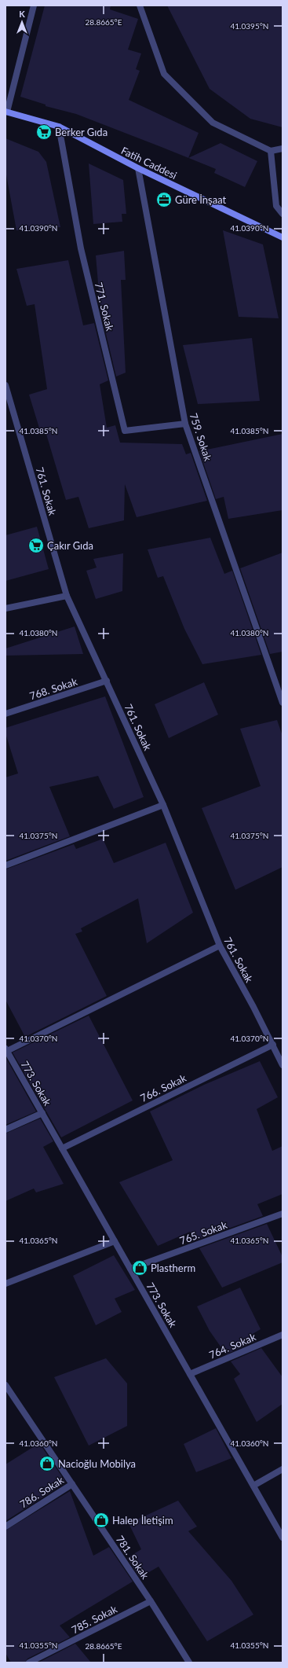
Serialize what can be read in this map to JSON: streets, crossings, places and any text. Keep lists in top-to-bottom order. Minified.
{"streets":{"main road":["Fatih Caddesi"],"street":["771. Sokak","759. Sokak","761. Sokak","768. Sokak","773. Sokak","766. Sokak","765. Sokak","764. Sokak","786. Sokak","781. Sokak","785. Sokak"]},"crossings":[["Fatih Caddesi","771. Sokak"],["Fatih Caddesi","759. Sokak"],["771. Sokak","759. Sokak"],["761. Sokak","768. Sokak"],["761. Sokak","766. Sokak"],["773. Sokak","766. Sokak"],["773. Sokak","765. Sokak"],["773. Sokak","764. Sokak"],["786. Sokak","781. Sokak"],["781. Sokak","785. Sokak"]],"places":{"supermarket":["Berker Gıda","Çakır Gıda"],"office":["Güre İnşaat"],"shop":["Plastherm","Nacioğlu Mobilya","Halep İletişim"]},"north":"top","coordinates":["28.8665°E","41.0395°N","41.0390°N","41.0385°N","41.0380°N","41.0375°N","41.0370°N","41.0365°N","41.0360°N","41.0355°N"]}
